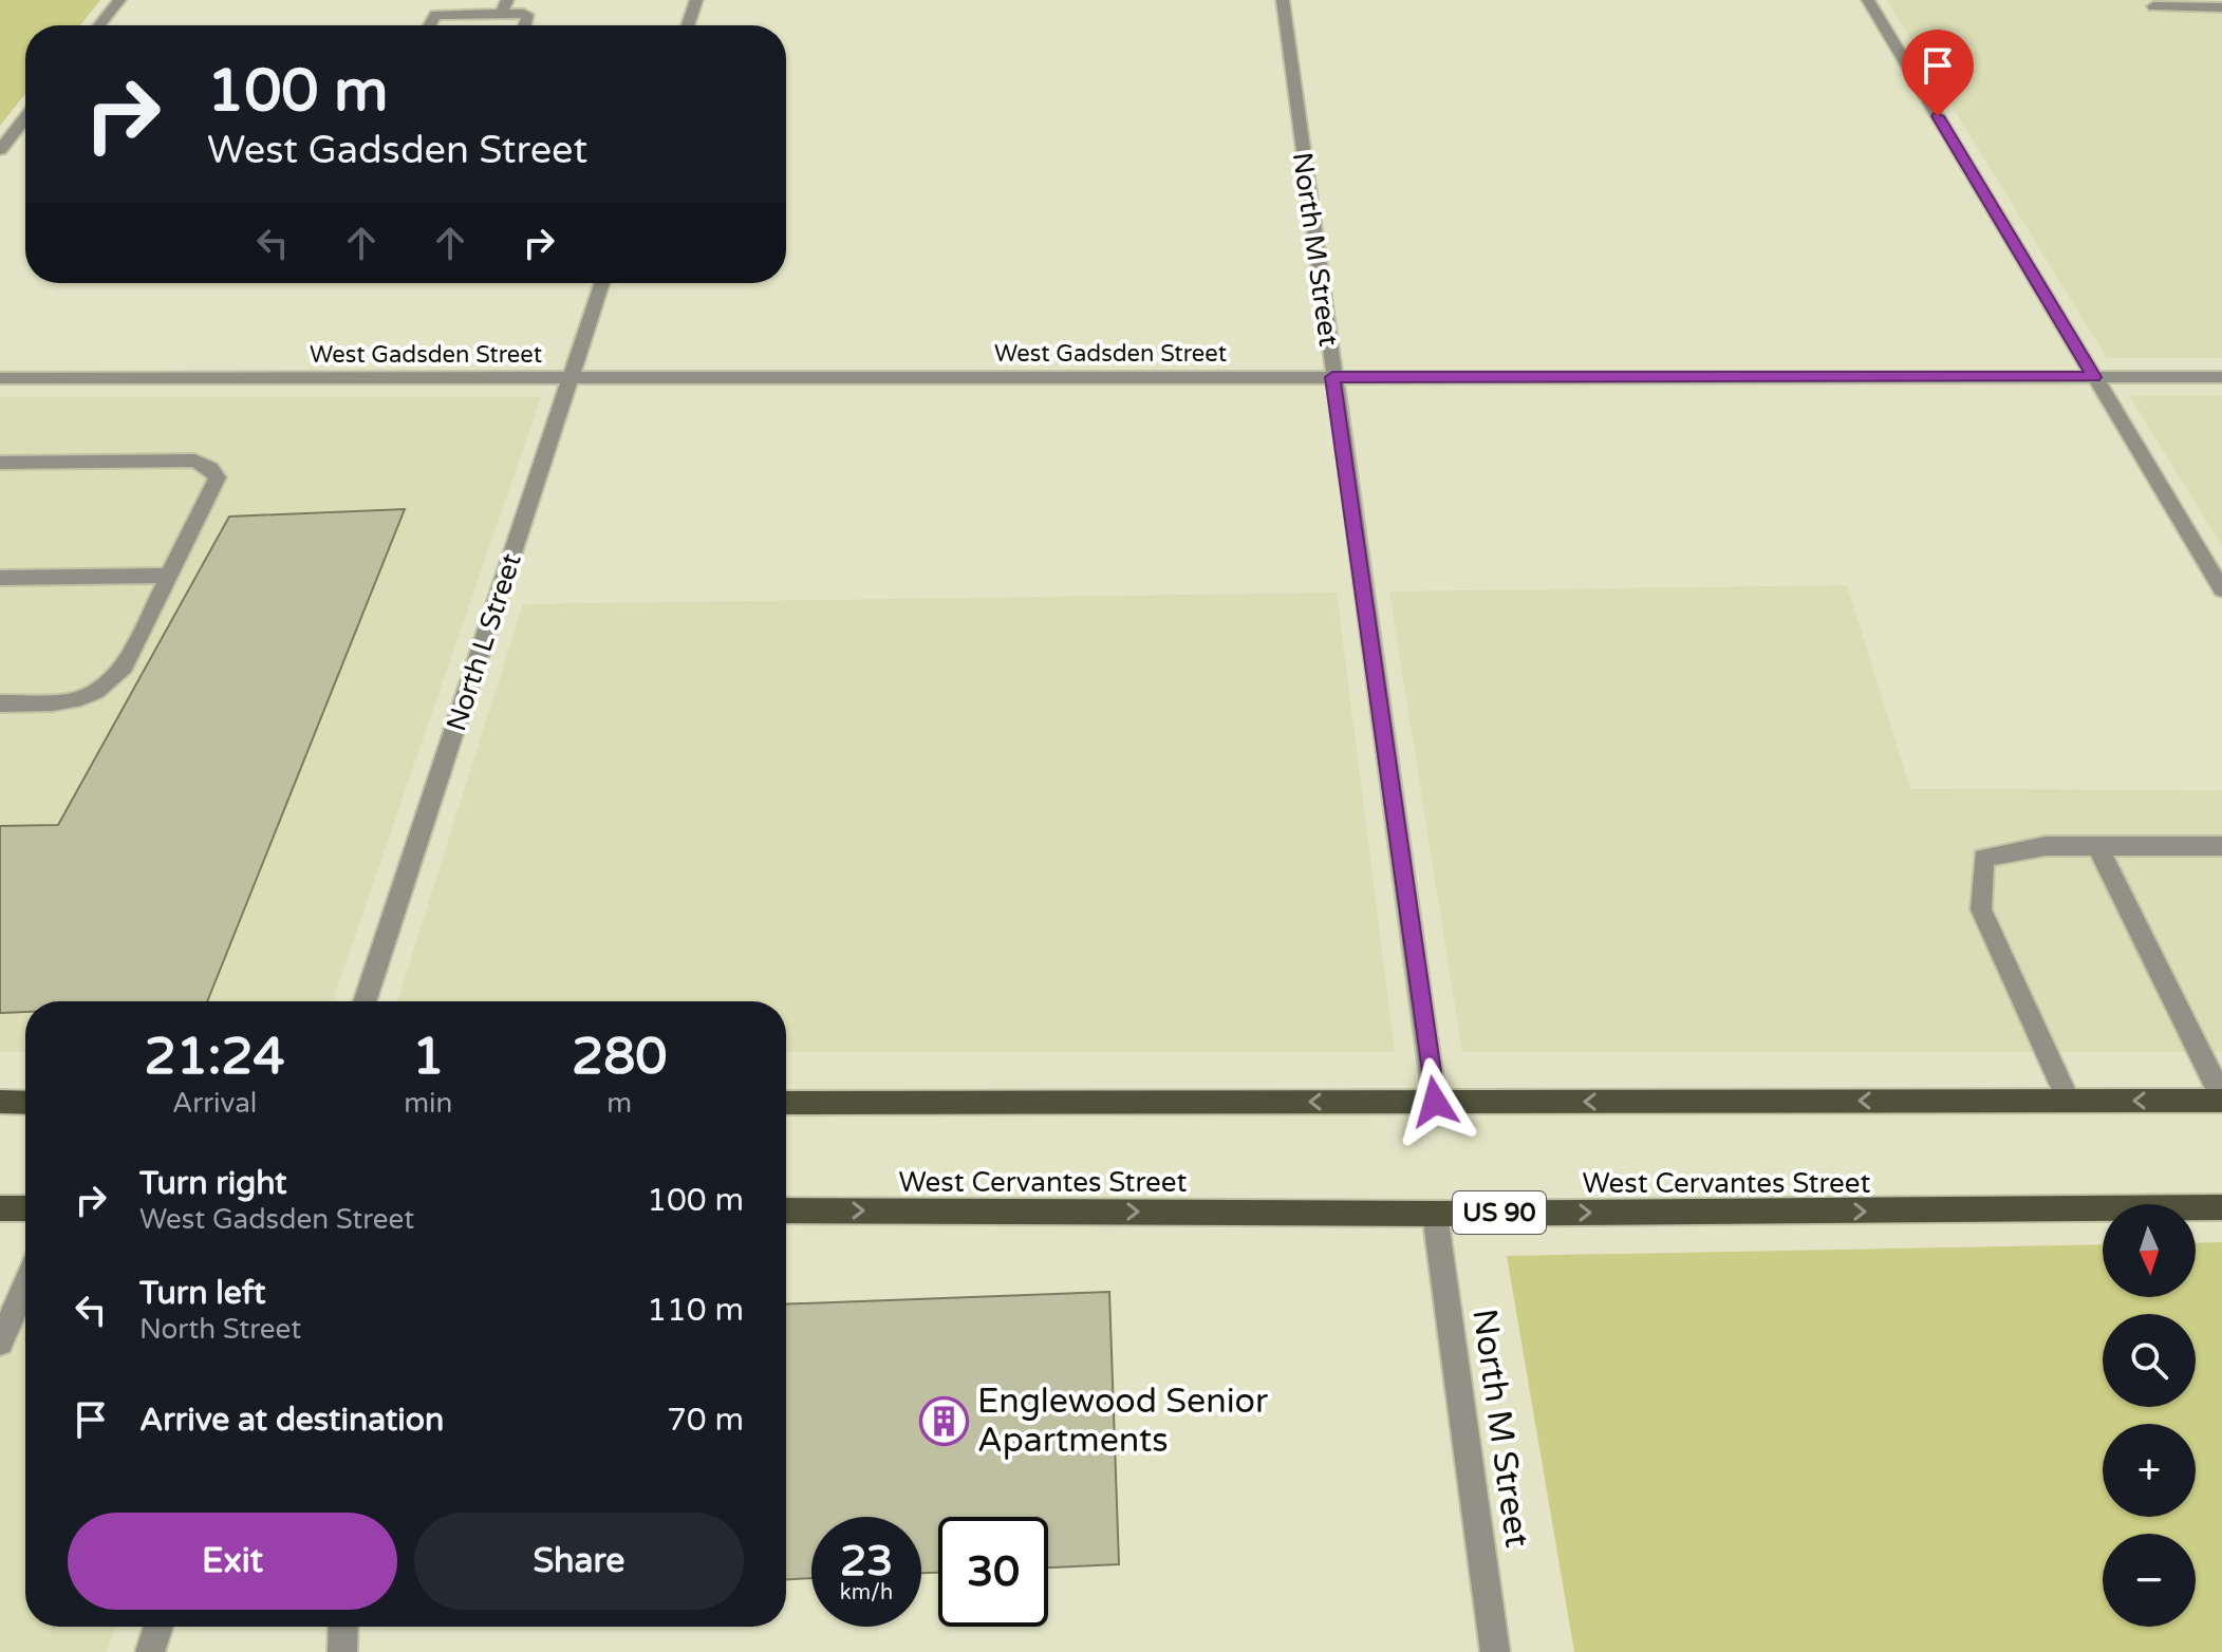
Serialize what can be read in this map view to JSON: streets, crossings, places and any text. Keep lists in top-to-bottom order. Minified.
{"streets":{"main road":["West Cervantes Street","US 90"],"street":["North M Street","West Gadsden Street","North L Street"]},"crossings":[["North M Street","West Gadsden Street"],["North M Street","West Cervantes Street"],["West Gadsden Street","North L Street"]],"places":{"building":["Englewood Senior Apartments"]},"north":"bottom","page":{"turn":["100 m","West Gadsden Street"],"eta":["21:24","Arrival","1","min","280","m"],"list":[{"name":"Turn right","note":"West Gadsden Street","value":"100 m"},{"name":"Turn left","note":"North Street","value":"110 m"},{"name":"Arrive at destination","value":"70 m"}],"map_buttons":["+","−"],"buttons":["Exit","Share"],"speed":"23 km/h","limit":"30"}}
